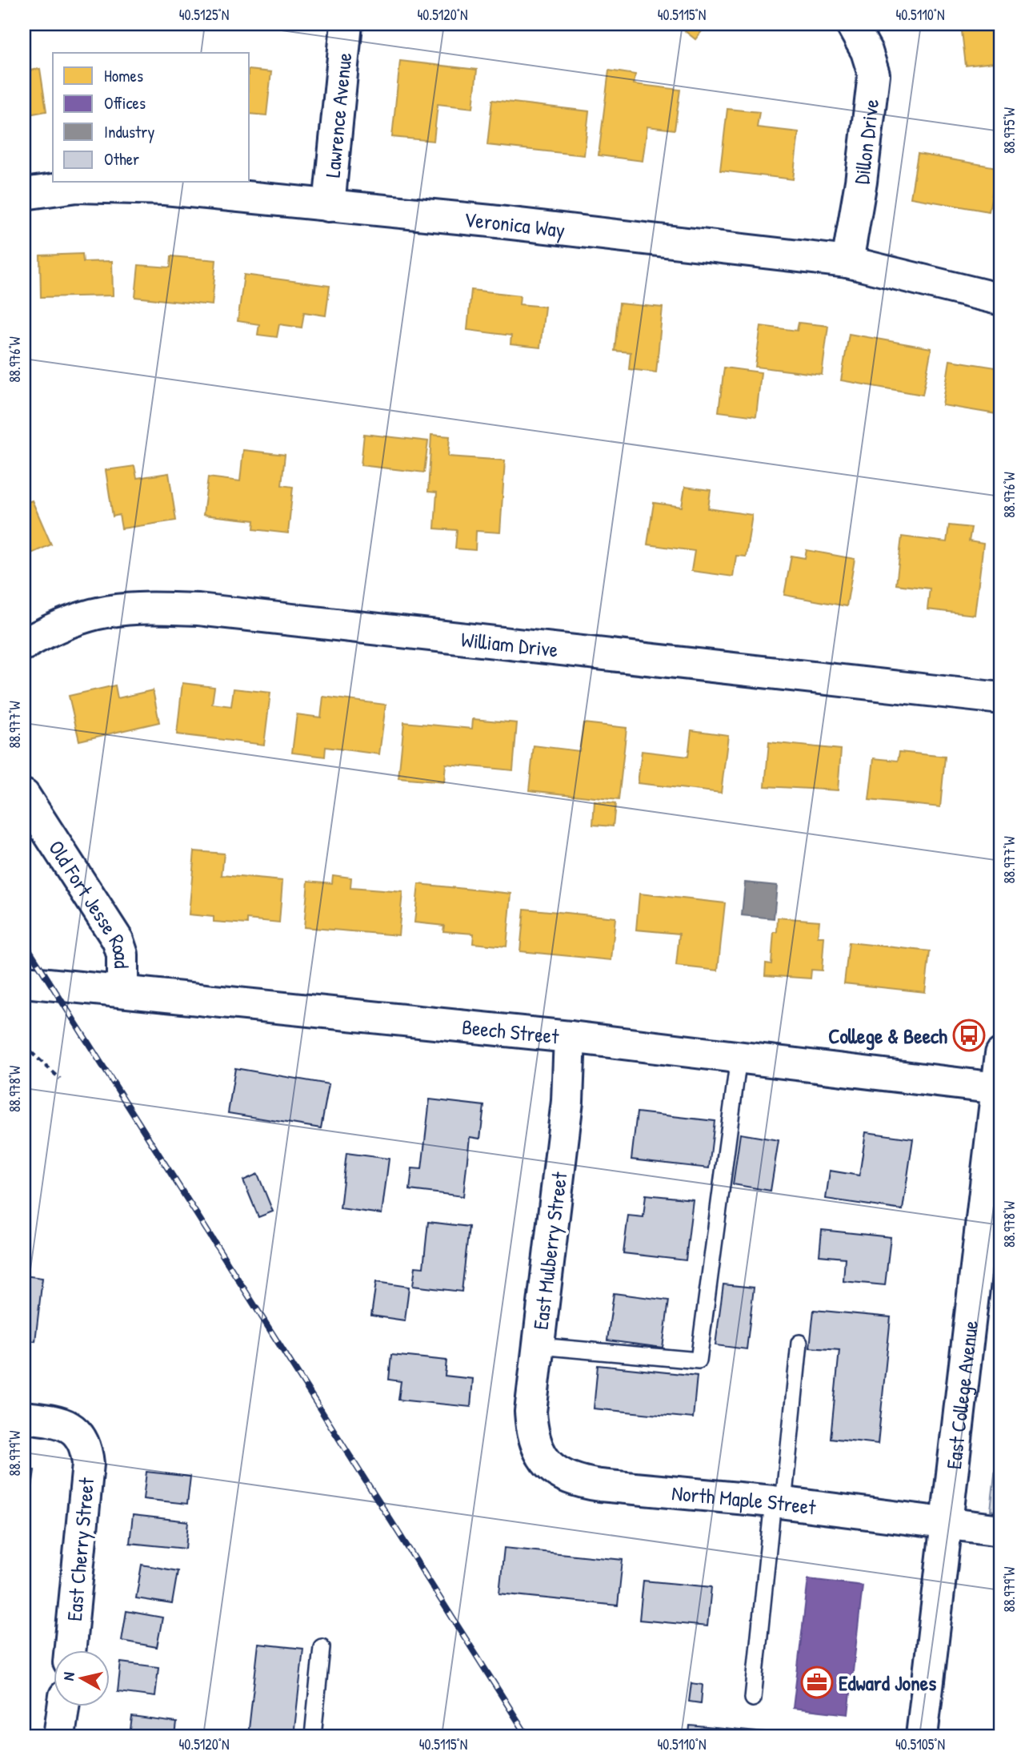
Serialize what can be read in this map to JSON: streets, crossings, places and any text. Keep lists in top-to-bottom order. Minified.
{"streets":{"street":["Lawrence Avenue","Dillon Drive","Veronica Way","William Drive","Old Fort Jesse Road","Beech Street","East Mulberry Street","East College Avenue","North Maple Street","East Cherry Street"]},"crossings":[["Lawrence Avenue","Veronica Way"],["Dillon Drive","Veronica Way"],["Old Fort Jesse Road","Beech Street"],["Beech Street","East Mulberry Street"],["Beech Street","East College Avenue"],["East Mulberry Street","North Maple Street"],["East College Avenue","North Maple Street"]],"places":{"bus stop":["College & Beech"],"office":["Edward Jones"]},"legend":["Homes","Offices","Industry","Other"],"north":"left","coordinates":["40.5125°N","40.5120°N","40.5115°N","40.5110°N","88.975°W","88.976°W","88.977°W","88.978°W","88.979°W","40.5105°N"]}
